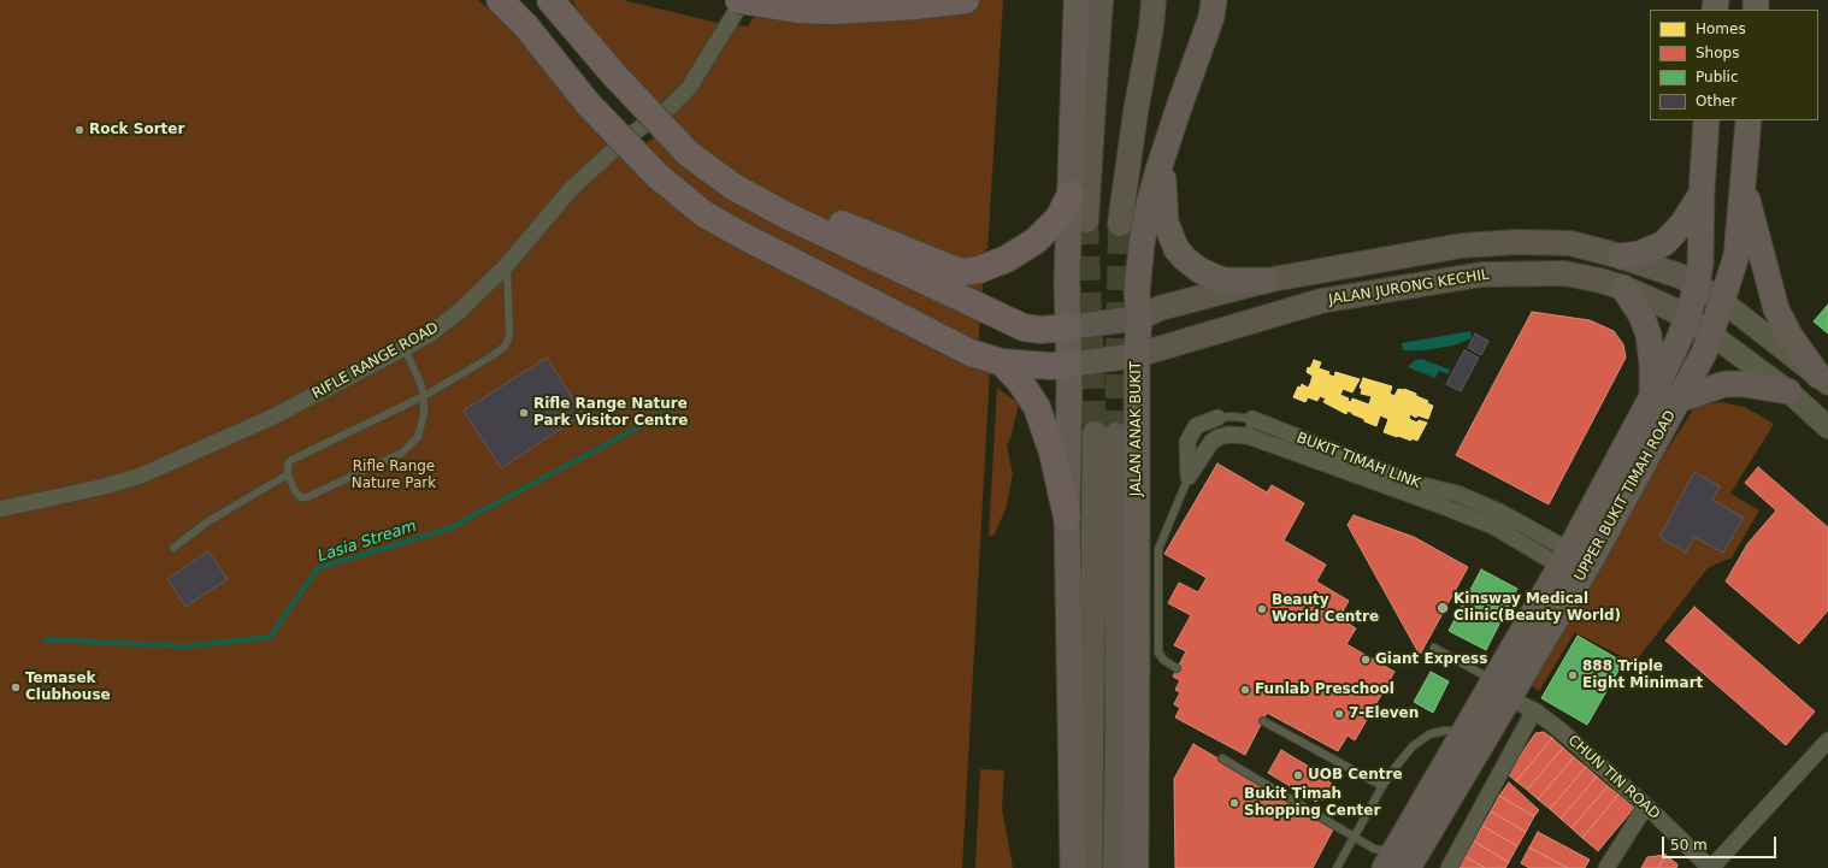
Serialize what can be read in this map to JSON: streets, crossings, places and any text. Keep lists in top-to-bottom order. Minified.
{"streets":{"highway":["JALAN ANAK BUKIT","UPPER BUKIT TIMAH ROAD"],"main road":["JALAN JURONG KECHIL"],"street":["RIFLE RANGE ROAD","BUKIT TIMAH LINK","CHUN TIN ROAD"]},"crossings":[["JALAN JURONG KECHIL","JALAN ANAK BUKIT"],["JALAN JURONG KECHIL","UPPER BUKIT TIMAH ROAD"],["BUKIT TIMAH LINK","UPPER BUKIT TIMAH ROAD"],["UPPER BUKIT TIMAH ROAD","CHUN TIN ROAD"]],"water":["Lasia Stream"],"parks":["Rifle Range Nature Park"],"places":["Rock Sorter","Rifle Range Nature Park Visitor Centre","Kinsway Medical Clinic(Beauty World)","Beauty World Centre","Giant Express","888 Triple Eight Minimart","Temasek Clubhouse","Funlab Preschool","7-Eleven","UOB Centre","Bukit Timah Shopping Center"],"legend":["Homes","Shops","Public","Other"],"scale_bar":"50 m"}
